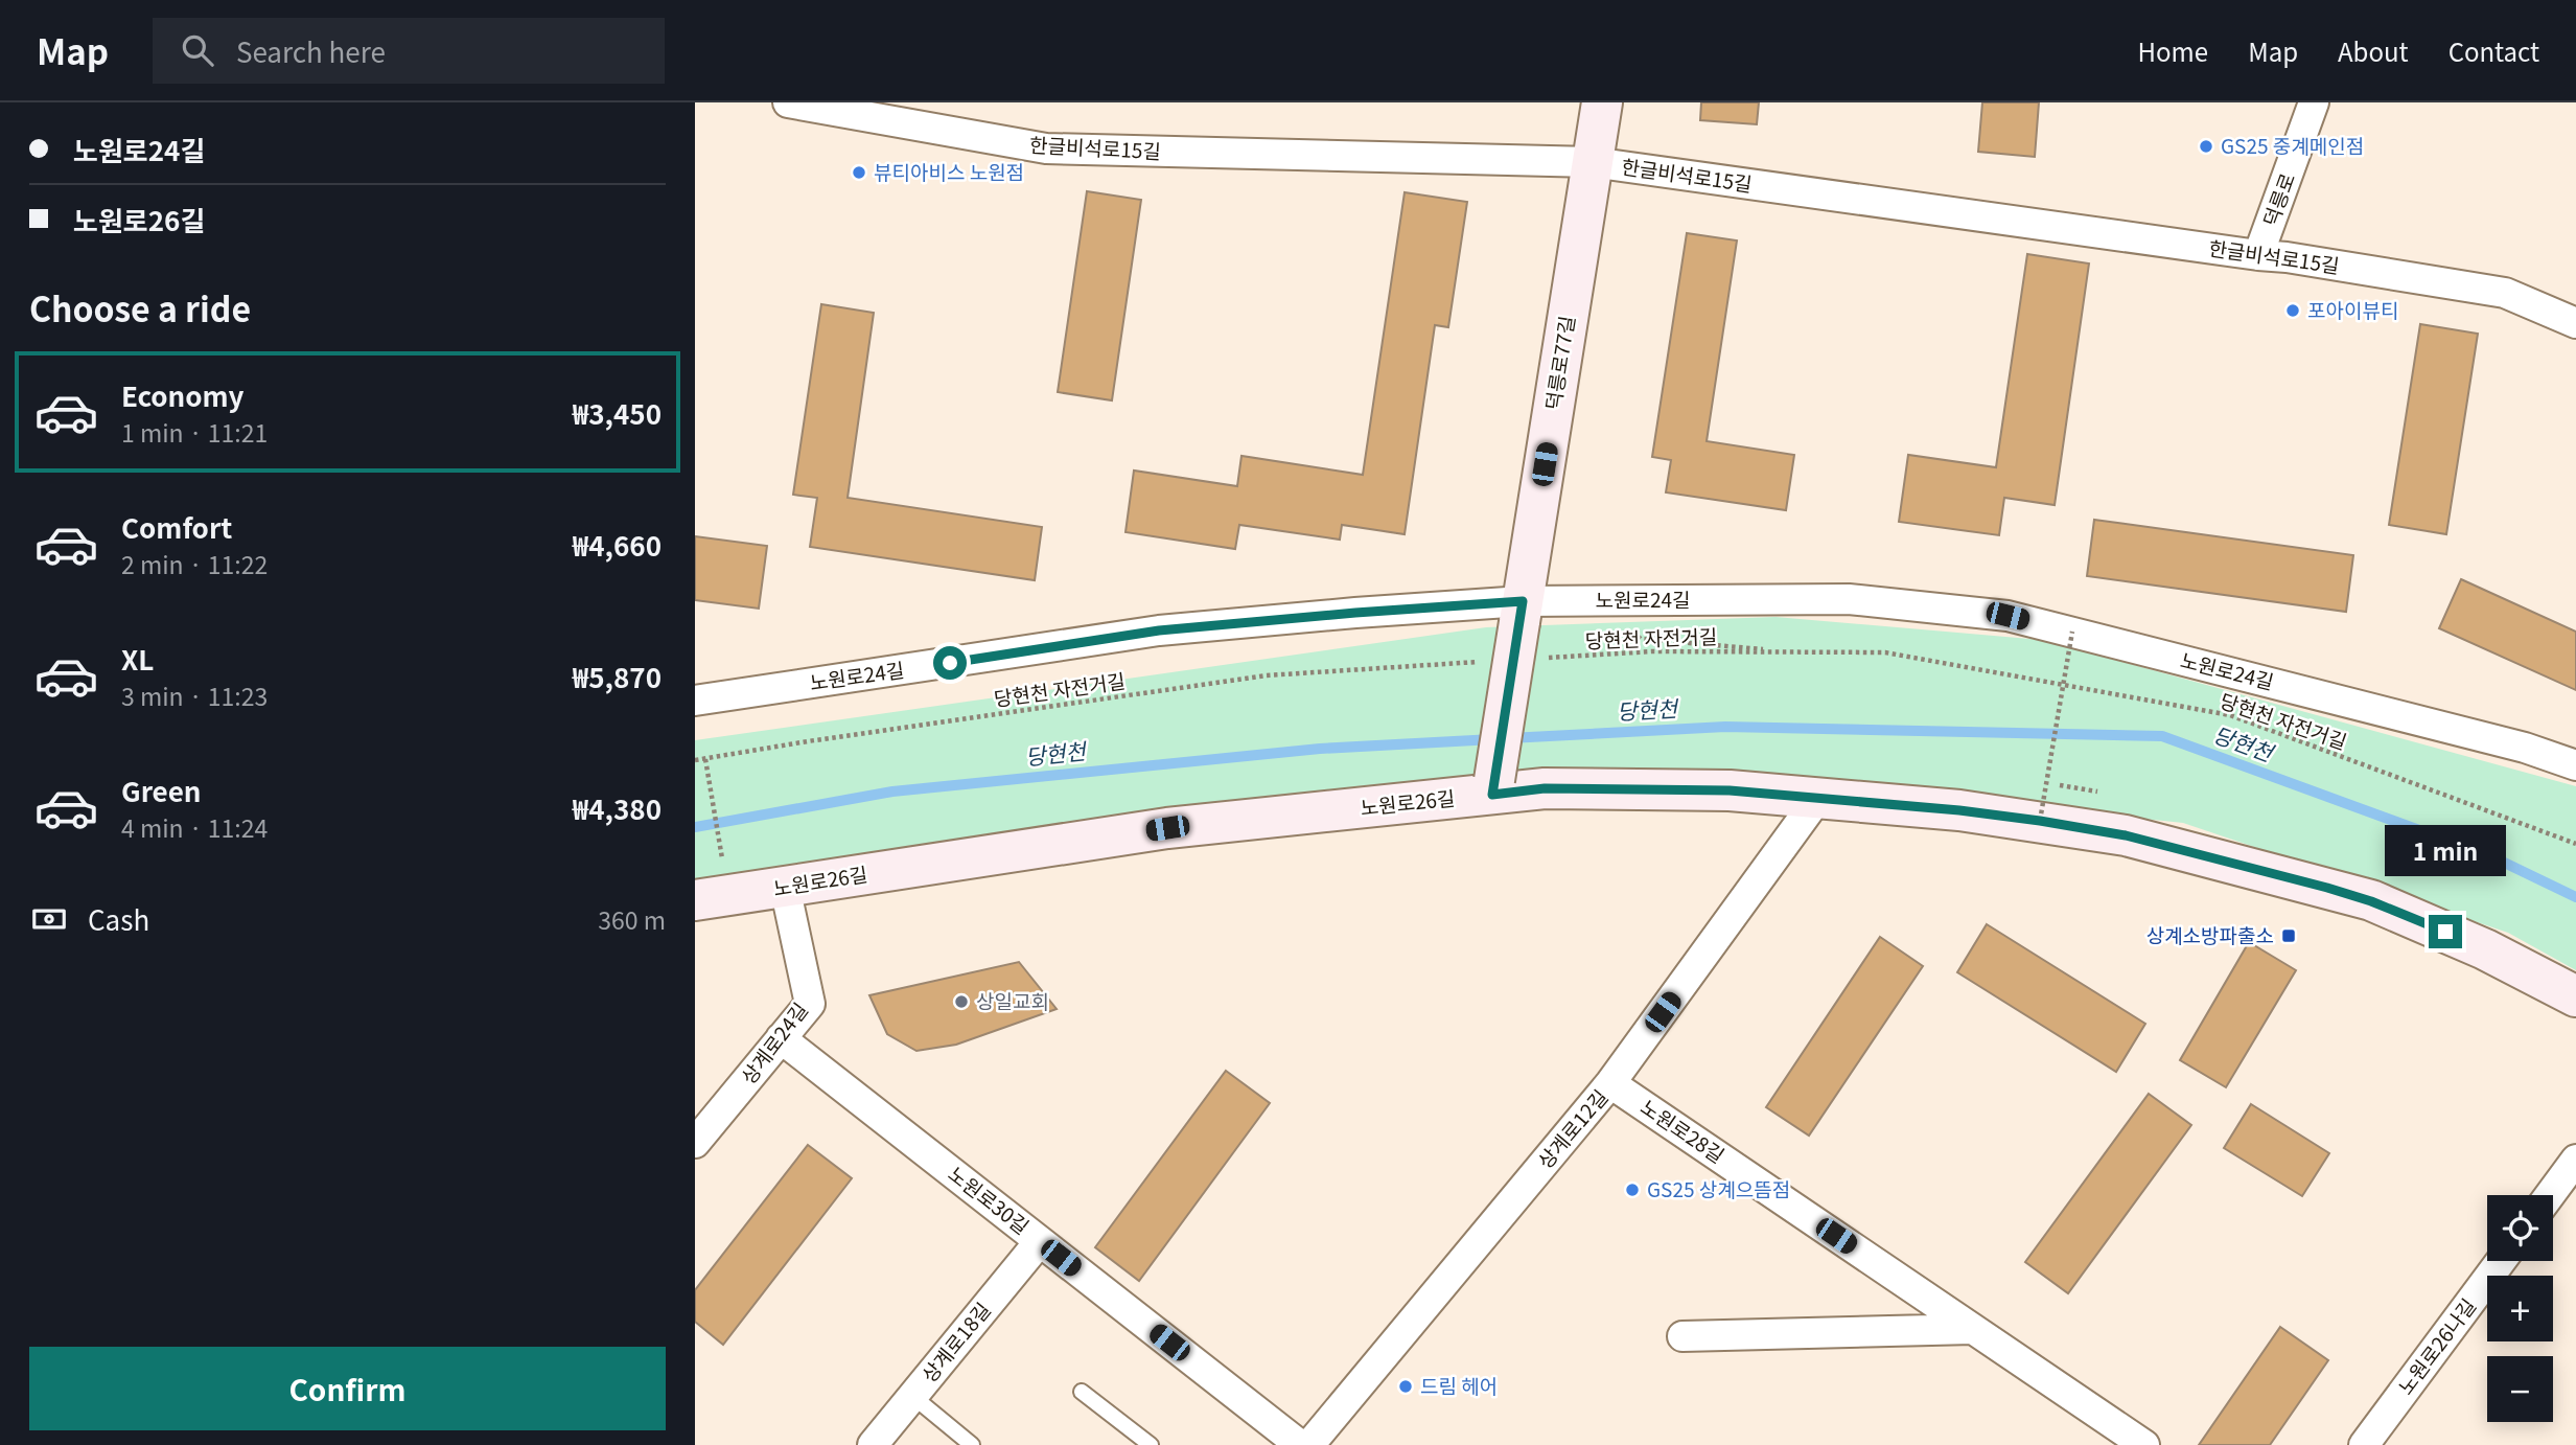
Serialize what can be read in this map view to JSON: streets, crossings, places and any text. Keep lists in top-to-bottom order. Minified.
{"streets":{"main road":["덕릉로77길","노원로26길"],"street":["한글비석로15길","덕릉로","노원로24길","상계로24길","상계로12길","노원로28길","노원로30길","상계로18길","노원로26나길"],"path":["당현천 자전거길"]},"crossings":[["한글비석로15길","덕릉로"],["한글비석로15길","덕릉로77길"],["덕릉로77길","노원로24길"],["덕릉로77길","노원로26길"],["노원로26길","상계로24길"],["노원로26길","상계로12길"],["상계로24길","노원로30길"],["상계로12길","노원로28길"],["노원로30길","상계로18길"]],"water":["당현천"],"places":{"other":["GS25 중계메인점","뷰티아비스 노원점","포아이뷰티","상일교회","GS25 상계으뜸점","드림 헤어"],"transit":["상계소방파출소"]},"page":{"header":"Map","search":"Search here","nav":["Home","Map","About","Contact"],"banner":["노원로24길","노원로26길"],"heading":"Choose a ride","list":[{"name":"Economy","note":"1 min · 11:21","value":"₩3,450"},{"name":"Comfort","note":"2 min · 11:22","value":"₩4,660"},{"name":"XL","note":"3 min · 11:23","value":"₩5,870"},{"name":"Green","note":"4 min · 11:24","value":"₩4,380"}],"bubble":"1 min","pay":["Cash","360 m"],"map_buttons":["+","−"],"buttons":"Confirm"}}
